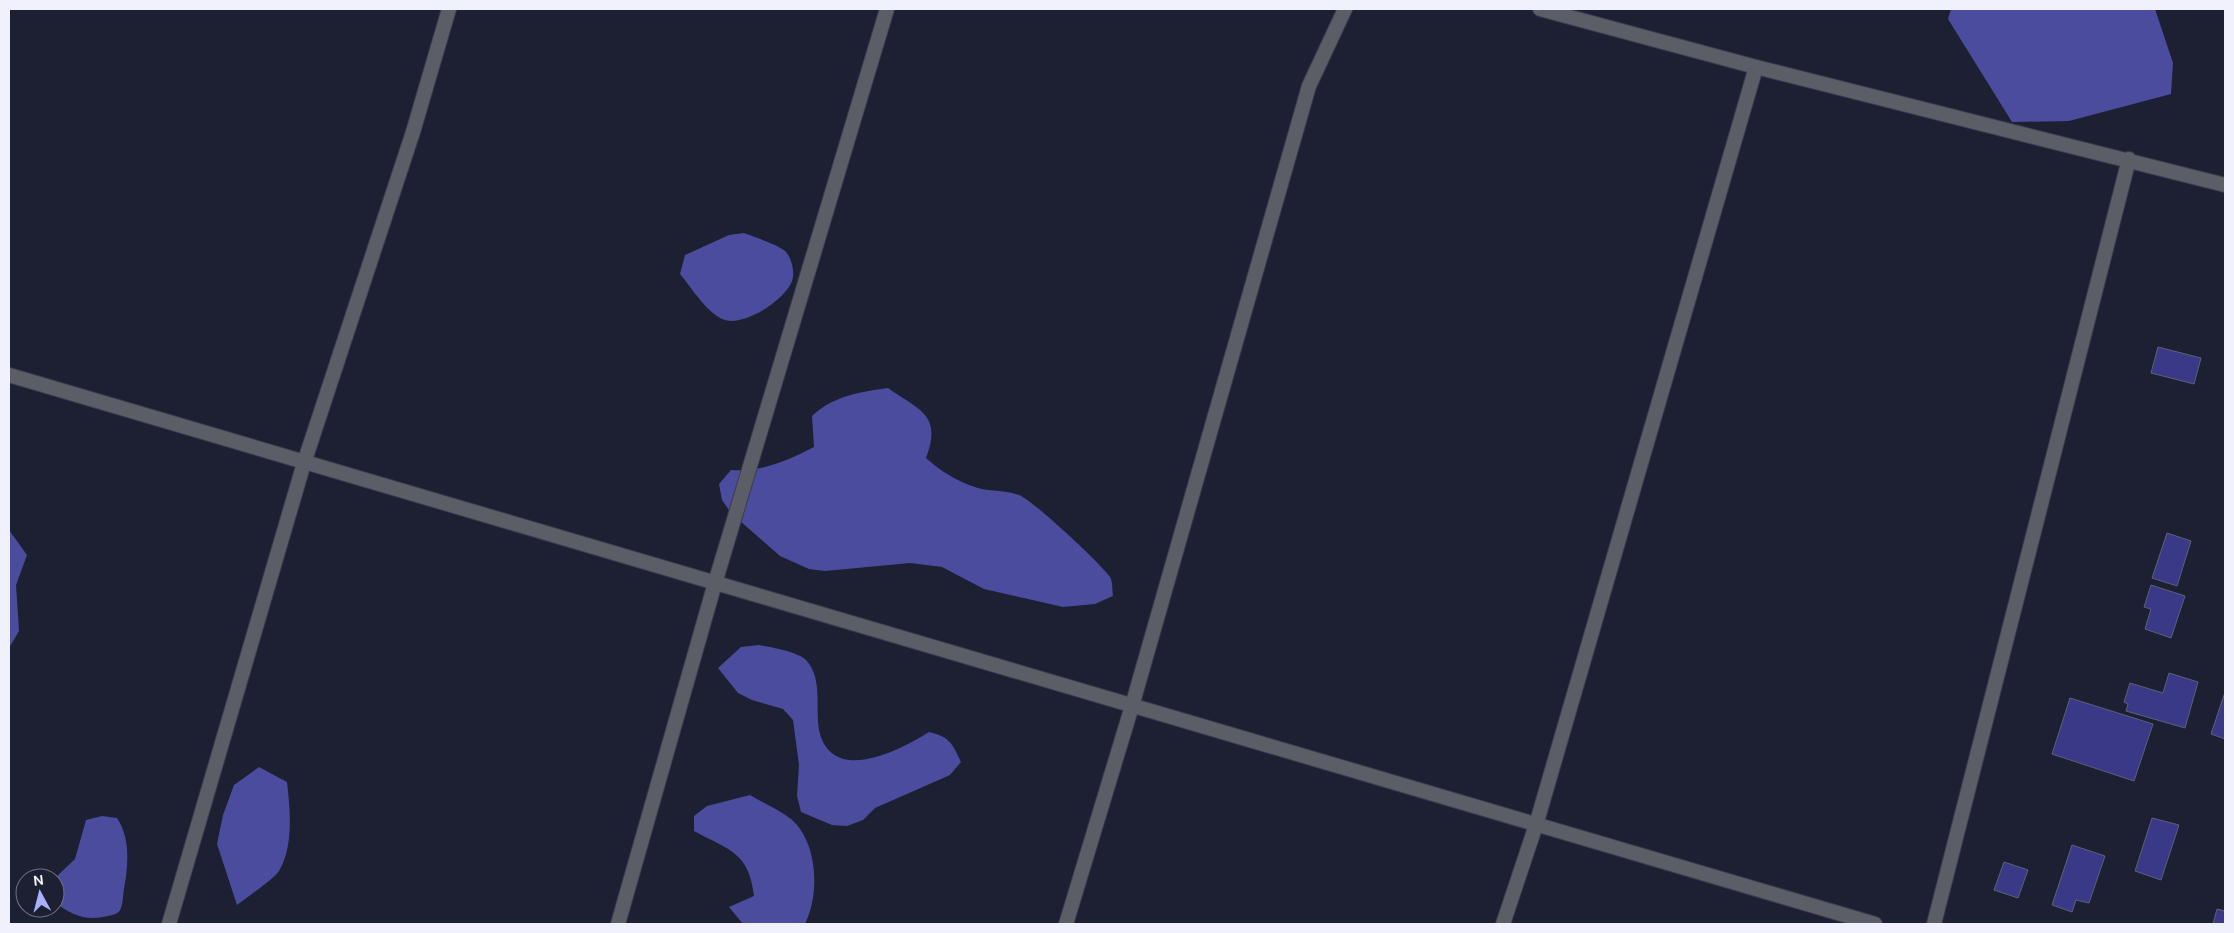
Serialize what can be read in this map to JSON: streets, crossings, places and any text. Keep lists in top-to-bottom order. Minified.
{"north":"top"}
